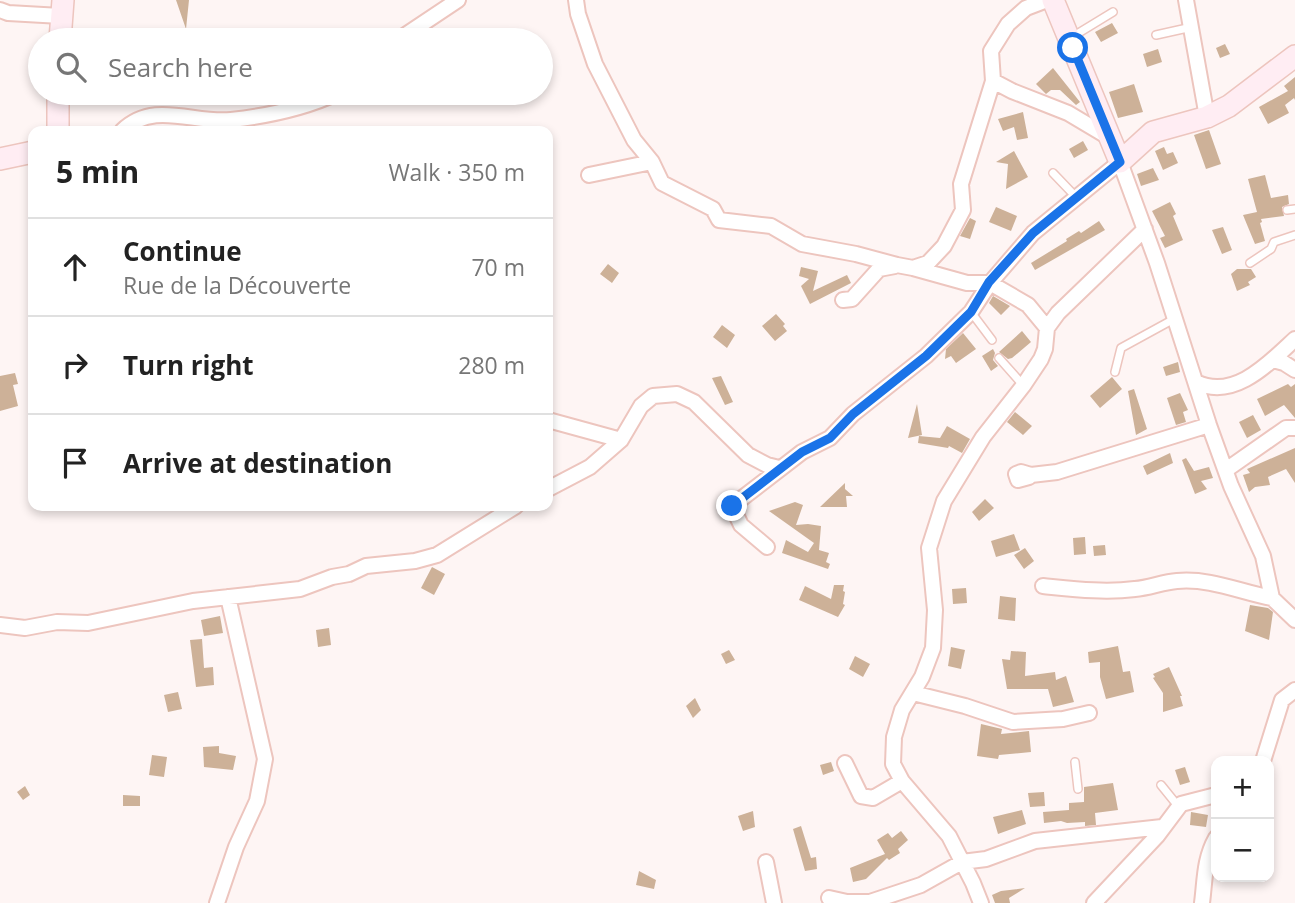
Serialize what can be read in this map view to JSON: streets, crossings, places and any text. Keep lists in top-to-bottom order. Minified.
{"page":{"search":"Search here","heading":["5 min","Walk · 350 m"],"list":[["Continue","Rue de la Découverte","70 m"],["Turn right","280 m"],"Arrive at destination"],"map_buttons":["+","−"]}}
